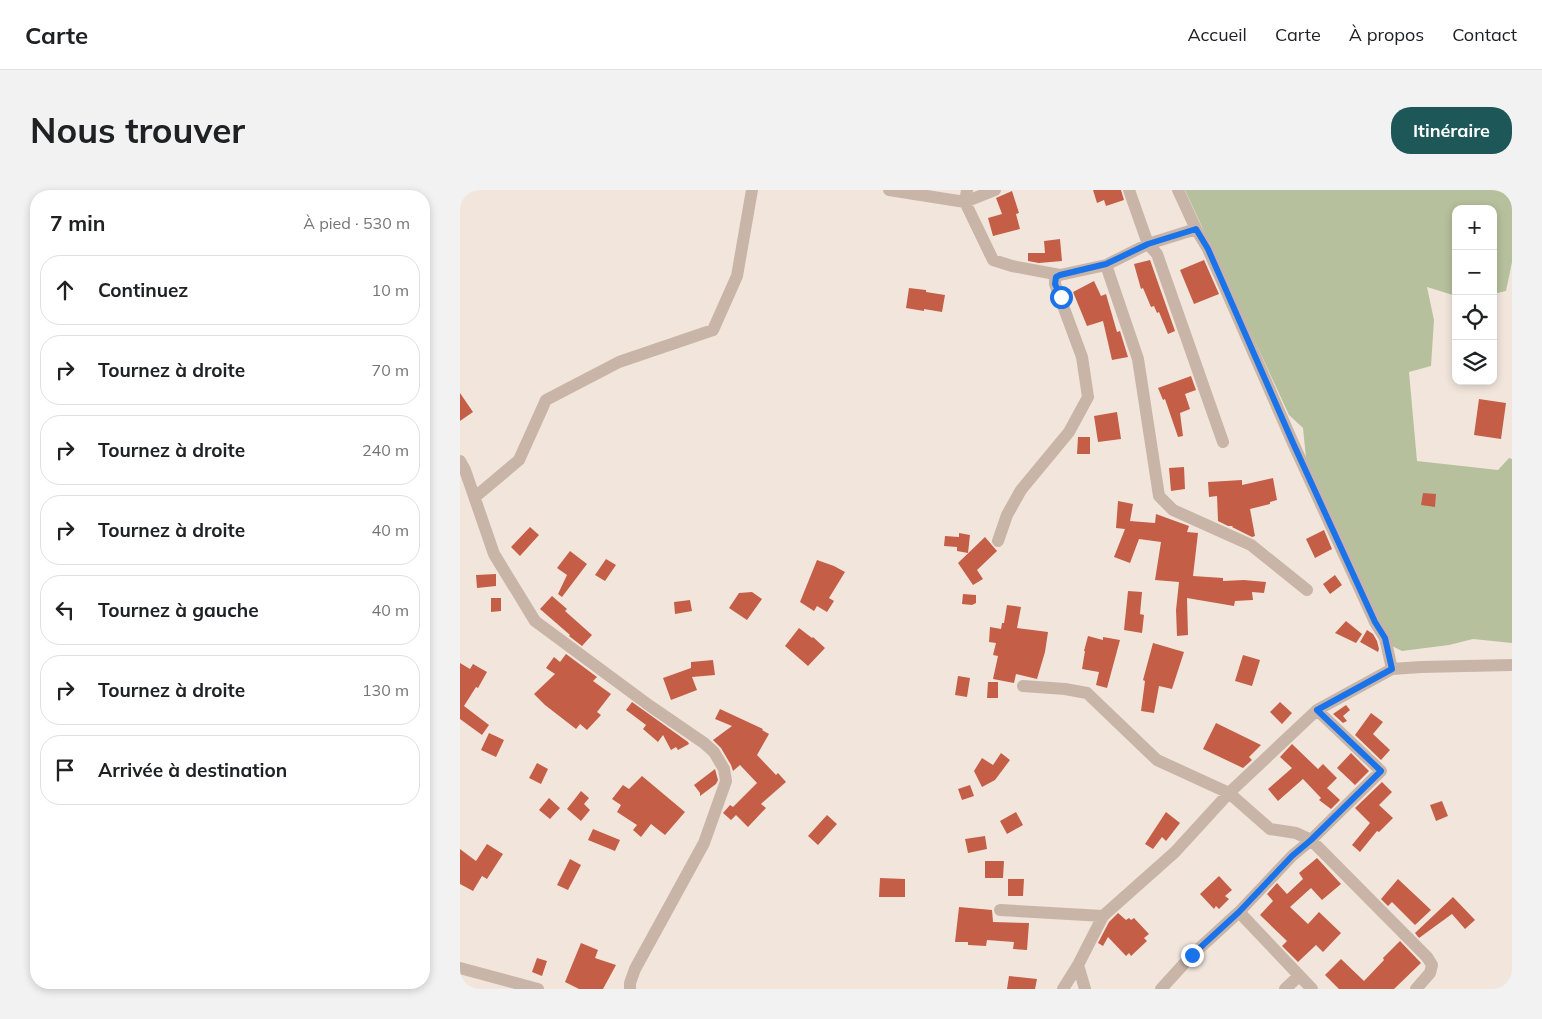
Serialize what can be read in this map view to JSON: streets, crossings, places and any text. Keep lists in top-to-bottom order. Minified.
{"page":{"header":"Carte","nav":["Accueil","Carte","À propos","Contact"],"buttons":"Itinéraire","title":"Nous trouver","heading":["7 min","À pied · 530 m"],"map_buttons":["+","−"],"list":[["Continuez","10 m"],["Tournez à droite","70 m"],["Tournez à droite","240 m"],["Tournez à droite","40 m"],["Tournez à gauche","40 m"],["Tournez à droite","130 m"],"Arrivée à destination"]}}
